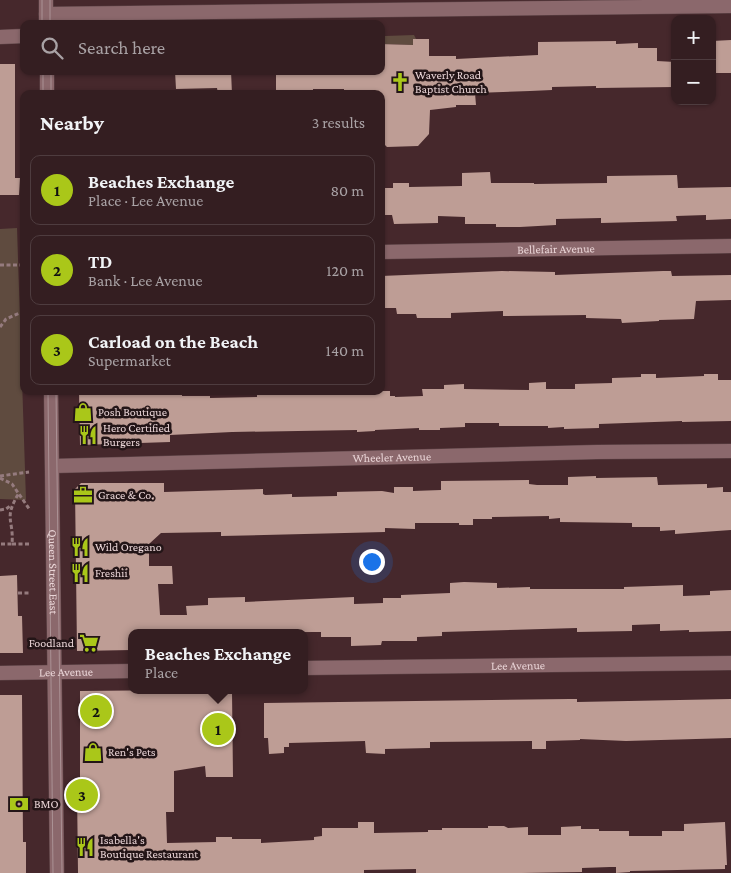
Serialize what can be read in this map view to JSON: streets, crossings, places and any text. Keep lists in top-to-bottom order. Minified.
{"streets":{"street":["Bellefair Avenue","Wheeler Avenue","Queen Street East","Lee Avenue"]},"crossings":[["Wheeler Avenue","Queen Street East"],["Queen Street East","Lee Avenue"]],"places":{"church":["Waverly Road Baptist Church"],"shop":["Posh Boutique","Ren's Pets"],"restaurant":["Hero Certified Burgers","Wild Oregano","Freshii","Isabella's Boutique Restaurant"],"office":["Grace & Co."],"supermarket":["Foodland"],"bank":["BMO"]},"page":{"map_buttons":["+","−"],"search":"Search here","heading":["Nearby","3 results"],"list":[{"mark":"1","name":"Beaches Exchange","note":"Place · Lee Avenue","value":"80 m"},{"mark":"2","name":"TD","note":"Bank · Lee Avenue","value":"120 m"},{"mark":"3","name":"Carload on the Beach","note":"Supermarket","value":"140 m"}],"popup":["Beaches Exchange","Place"],"pins":["2","1","3"]}}
